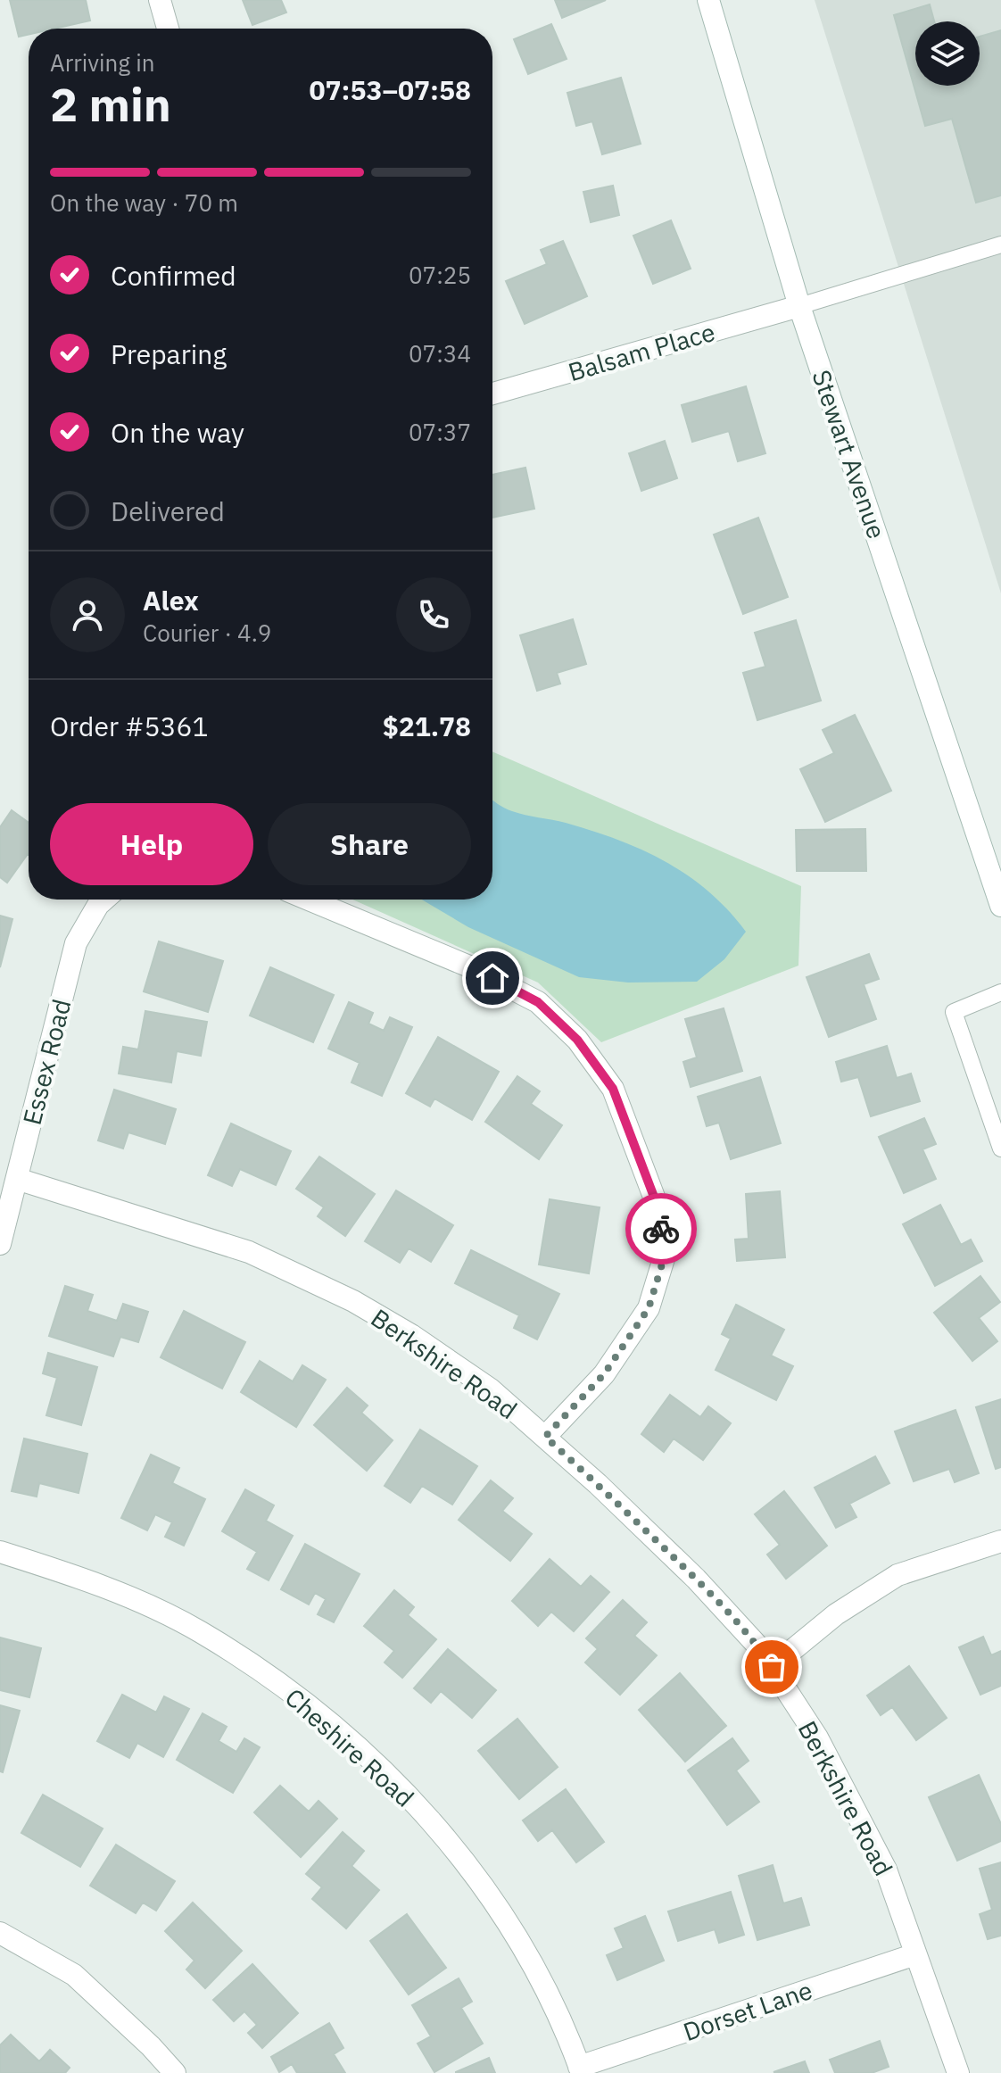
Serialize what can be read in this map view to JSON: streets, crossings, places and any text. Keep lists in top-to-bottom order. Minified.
{"streets":{"street":["Balsam Place","Stewart Avenue","Essex Road","Berkshire Road","Cheshire Road","Dorset Lane"]},"crossings":[["Balsam Place","Stewart Avenue"],["Essex Road","Berkshire Road"],["Berkshire Road","Dorset Lane"],["Cheshire Road","Dorset Lane"]],"page":{"heading":["2 min","Arriving in","07:53–07:58"],"panel":["Alex","Courier · 4.9","Order #5361","$21.78"],"bar":"On the way · 70 m","list":[["Confirmed","07:25"],["Preparing","07:34"],["On the way","07:37"],"Delivered"],"buttons":["Help","Share"]}}
